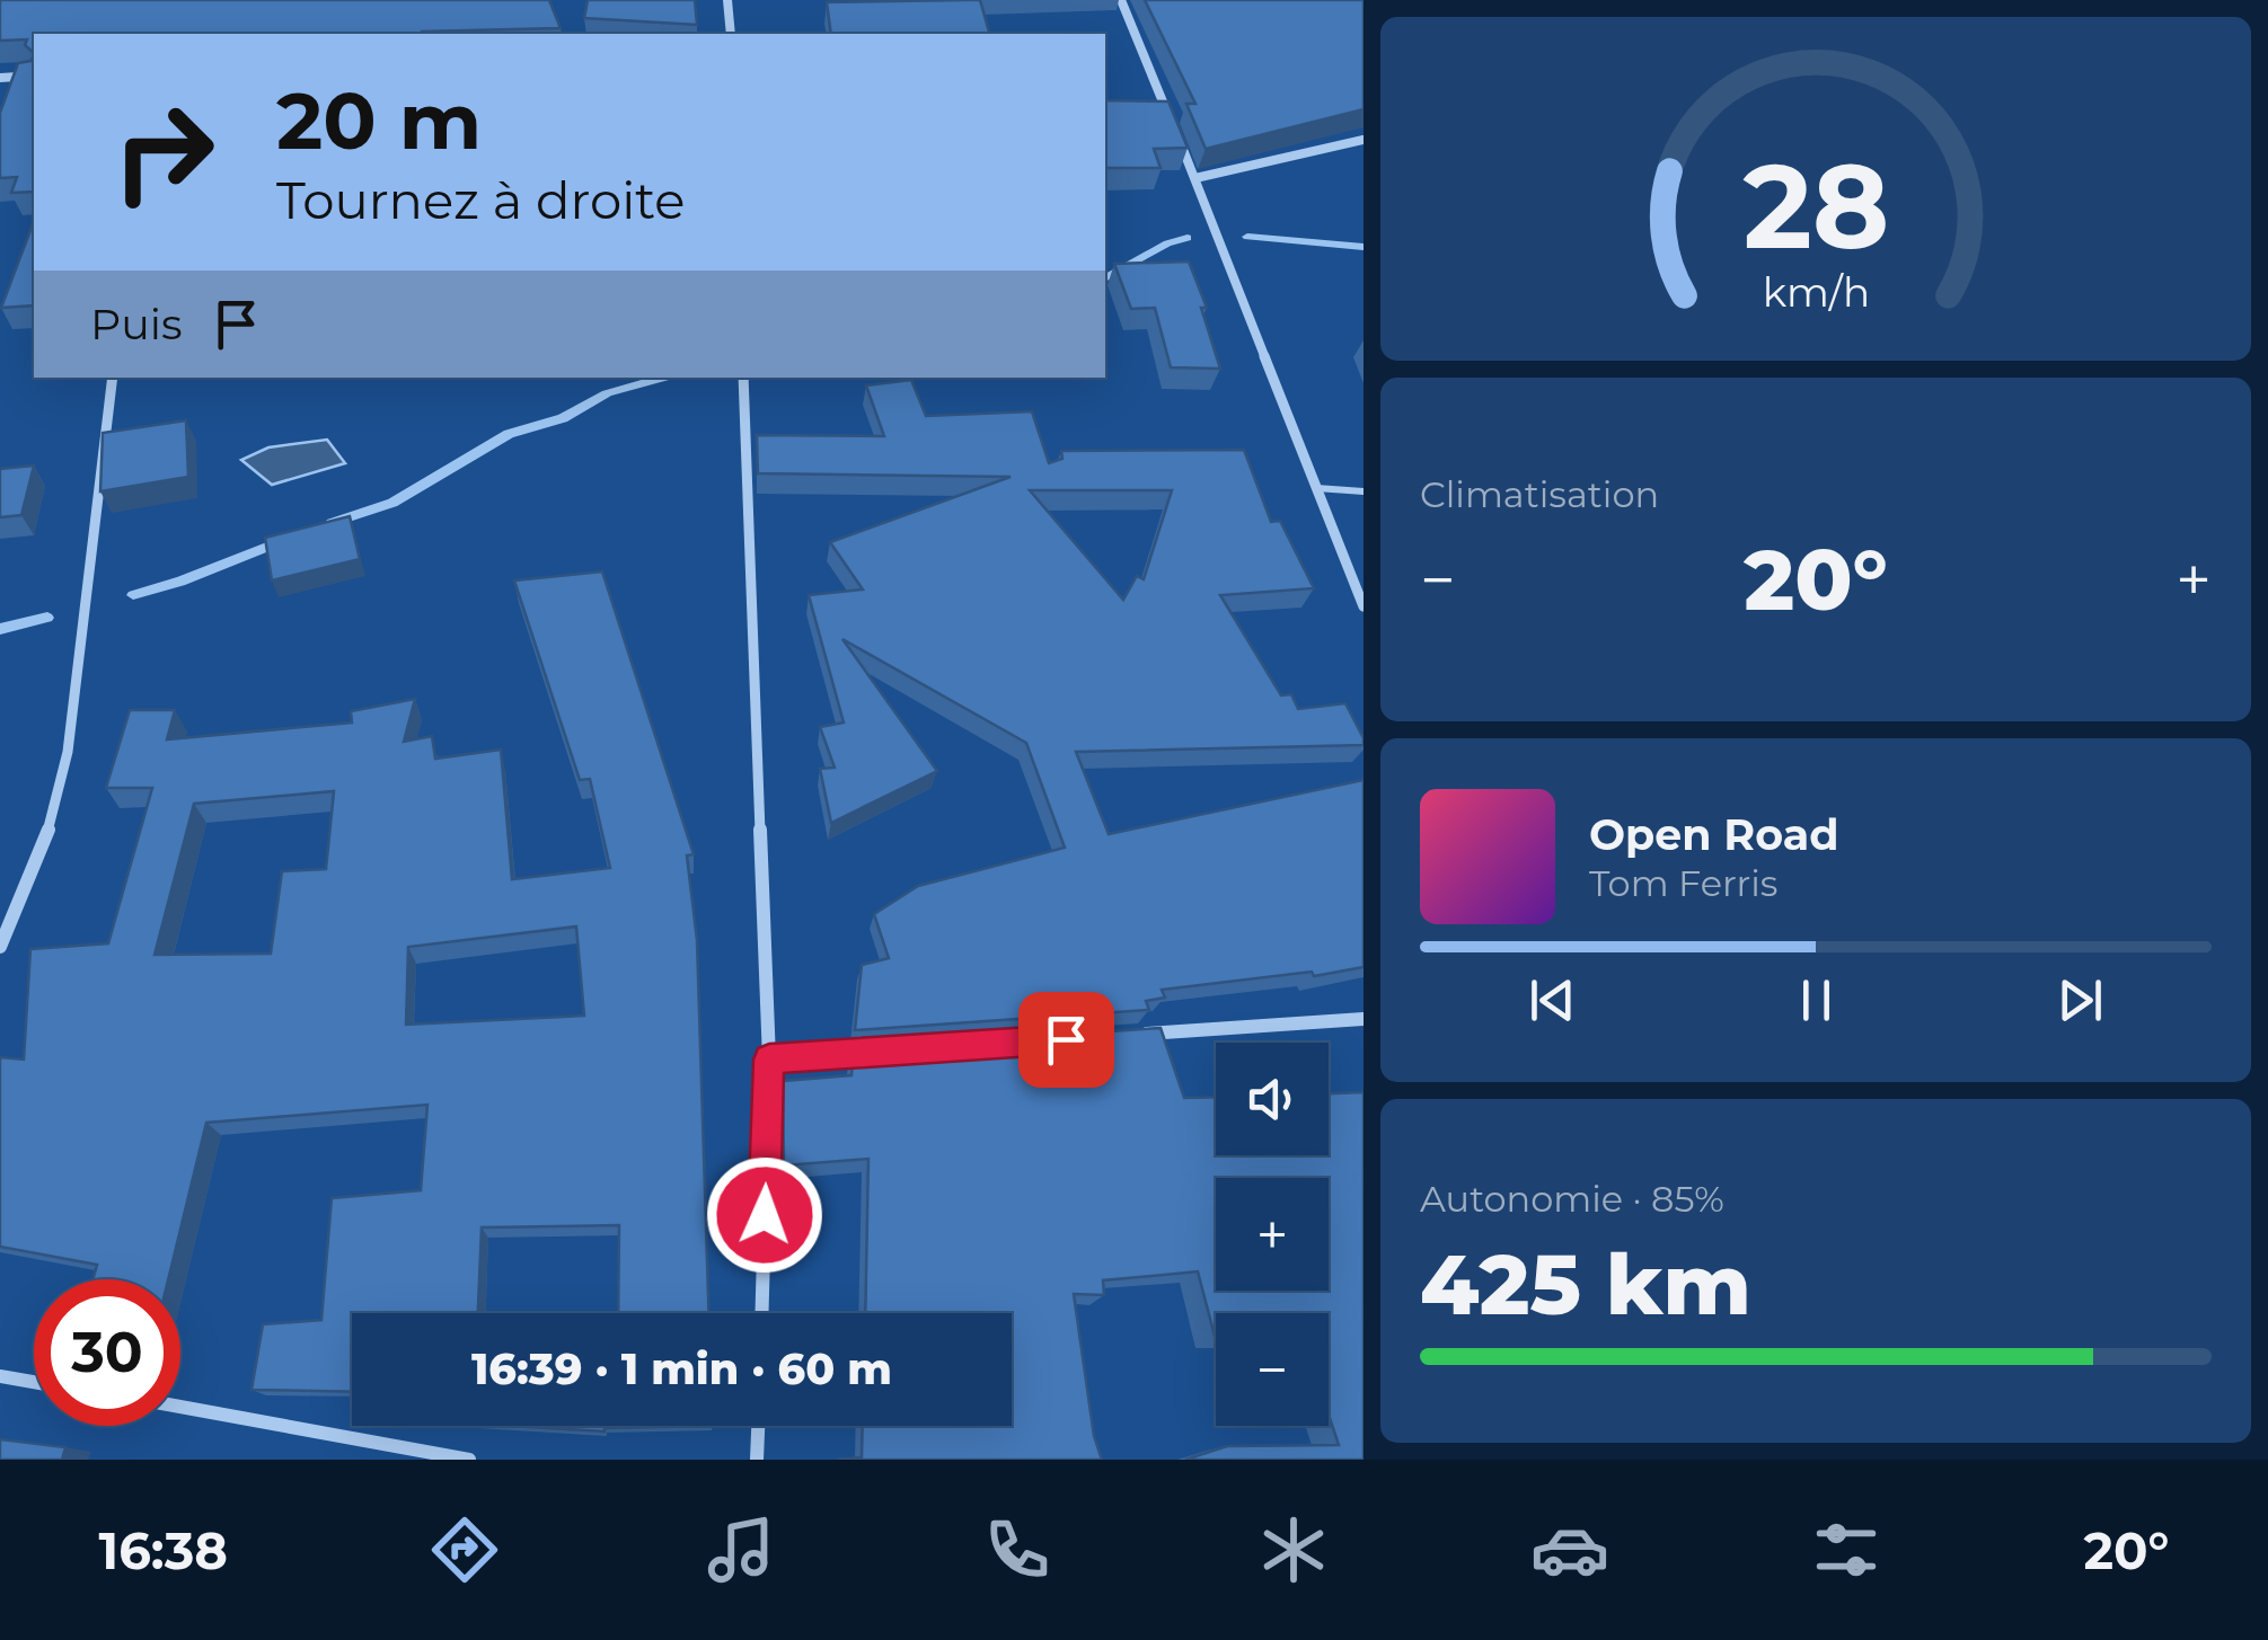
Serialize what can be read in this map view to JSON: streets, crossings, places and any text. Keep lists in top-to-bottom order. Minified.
{"page":{"turn":["20 m","Tournez à droite"],"then":"Puis","tile":["Climatisation",["Autonomie · 85%","425 km"]],"heat":["−","20°","+"],"song":["Open Road","Tom Ferris"],"map_buttons":["+","−"],"limit":"30","trip":"16:39 · 1 min · 60 m","tabs":["16:38","20°"],"gauge":["28","km/h"]}}
